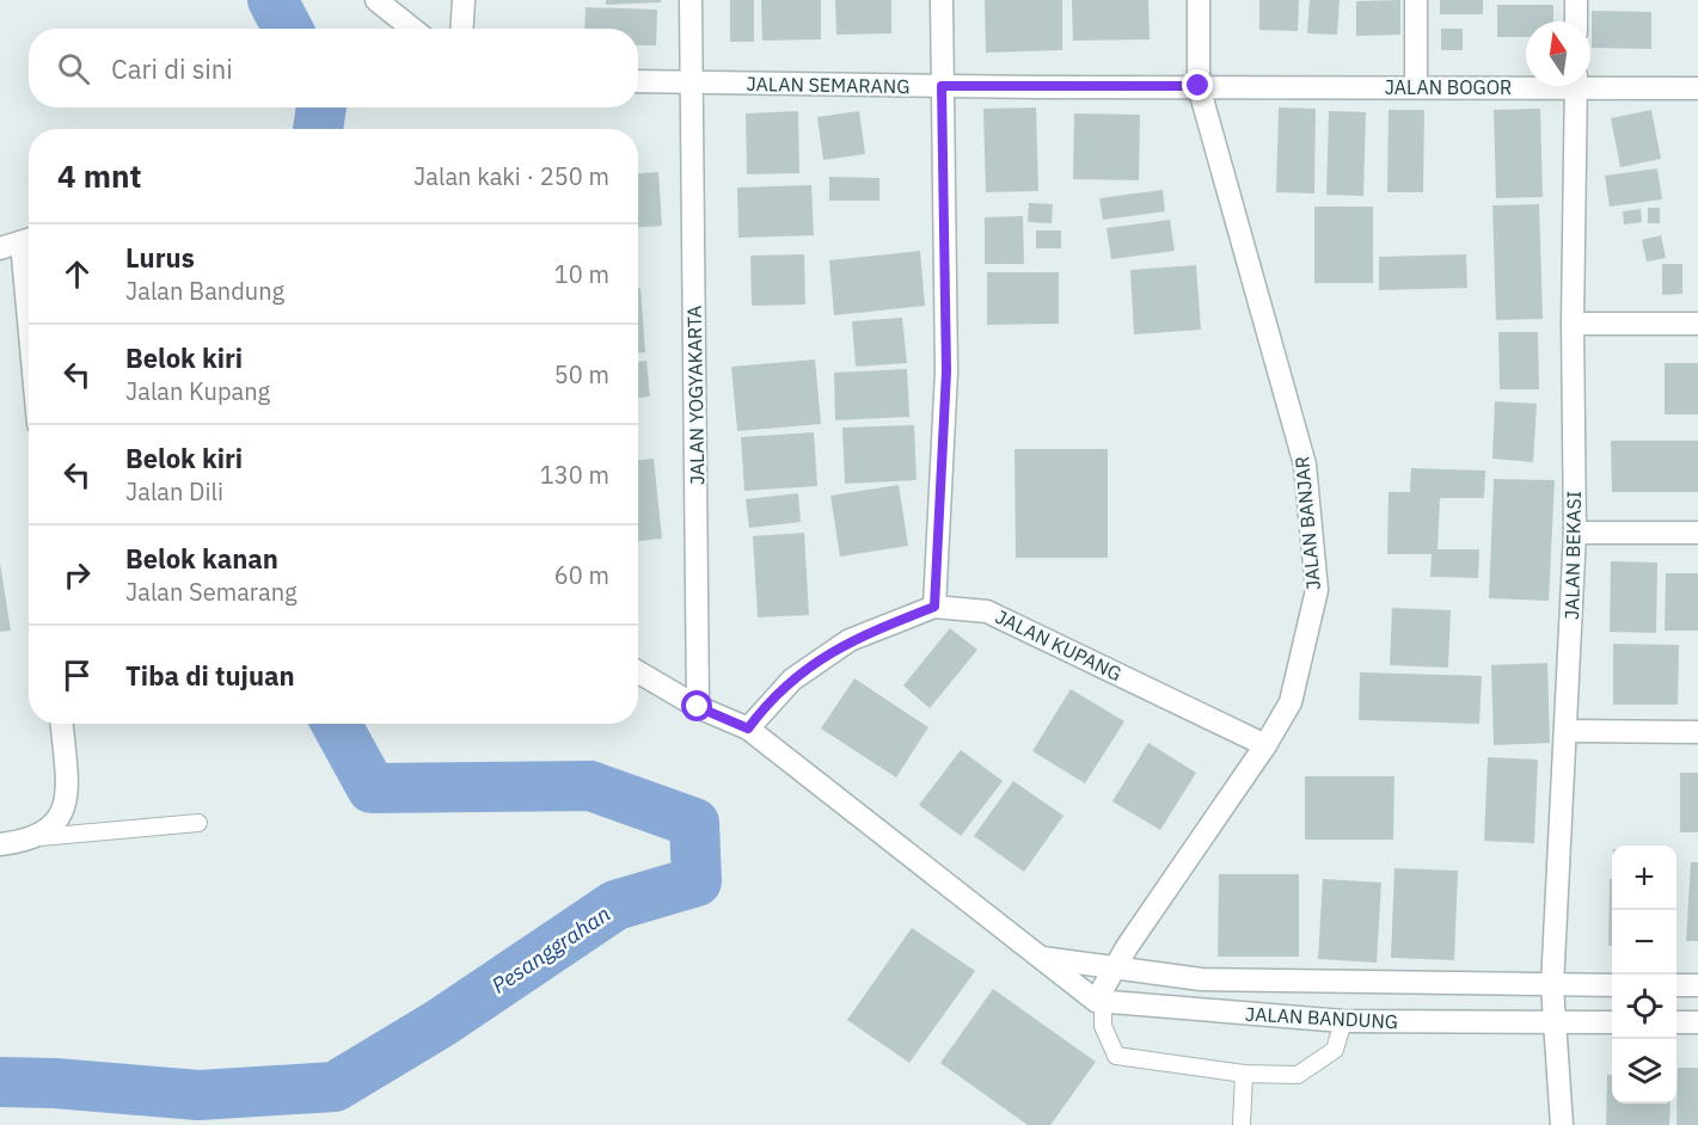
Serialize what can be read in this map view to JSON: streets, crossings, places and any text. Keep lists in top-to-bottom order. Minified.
{"streets":{"street":["JALAN SEMARANG","JALAN BOGOR","JALAN YOGYAKARTA","JALAN BANJAR","JALAN BEKASI","JALAN KUPANG","JALAN BANDUNG"]},"crossings":[["JALAN SEMARANG","JALAN BOGOR"],["JALAN SEMARANG","JALAN YOGYAKARTA"],["JALAN SEMARANG","JALAN BANJAR"],["JALAN BOGOR","JALAN BANJAR"],["JALAN BANJAR","JALAN KUPANG"],["JALAN BANJAR","JALAN BANDUNG"],["JALAN BEKASI","JALAN BANDUNG"]],"water":["Pesanggrahan"],"north":"top","page":{"search":"Cari di sini","heading":["4 mnt","Jalan kaki · 250 m"],"list":[["Lurus","Jalan Bandung","10 m"],["Belok kiri","Jalan Kupang","50 m"],["Belok kiri","Jalan Dili","130 m"],["Belok kanan","Jalan Semarang","60 m"],"Tiba di tujuan"],"map_buttons":["+","−"]}}
